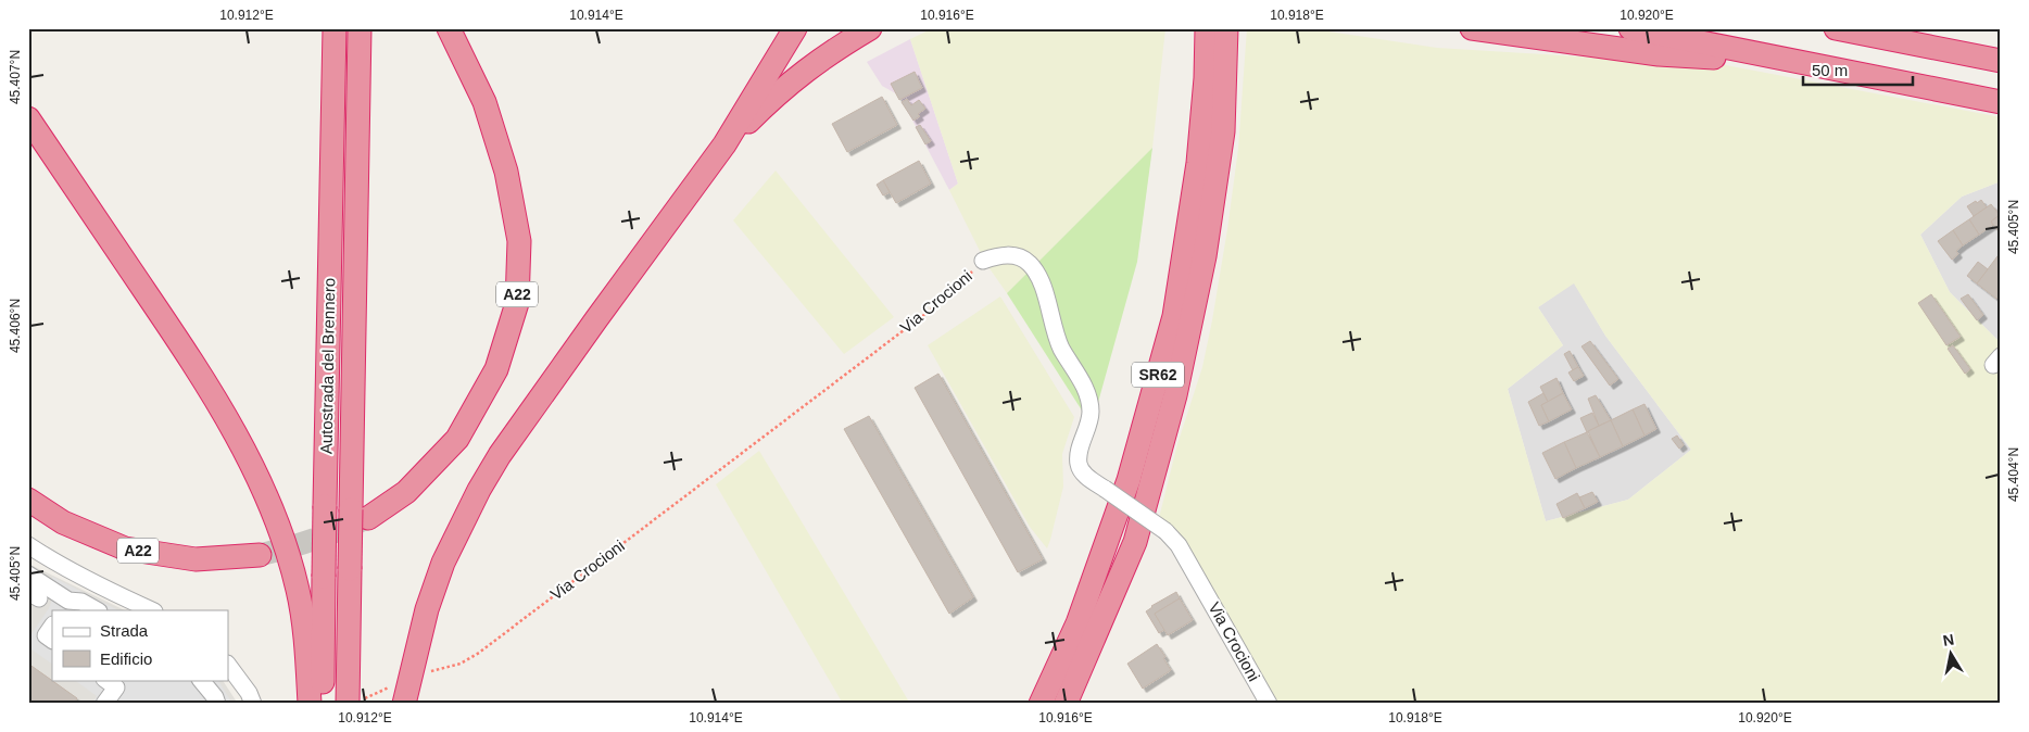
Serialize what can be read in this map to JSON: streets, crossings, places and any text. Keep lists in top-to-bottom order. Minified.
{"streets":{"highway":["A22","Autostrada del Brennero","SR62"],"street":["Via Crocioni"]},"crossings":[["A22","Autostrada del Brennero"]],"legend":["Strada","Edificio"],"scale_bar":"50 m","north":"top","coordinates":["10.912°E","10.914°E","10.916°E","10.918°E","10.920°E","45.407°N","45.405°N","45.406°N","45.404°N"]}
